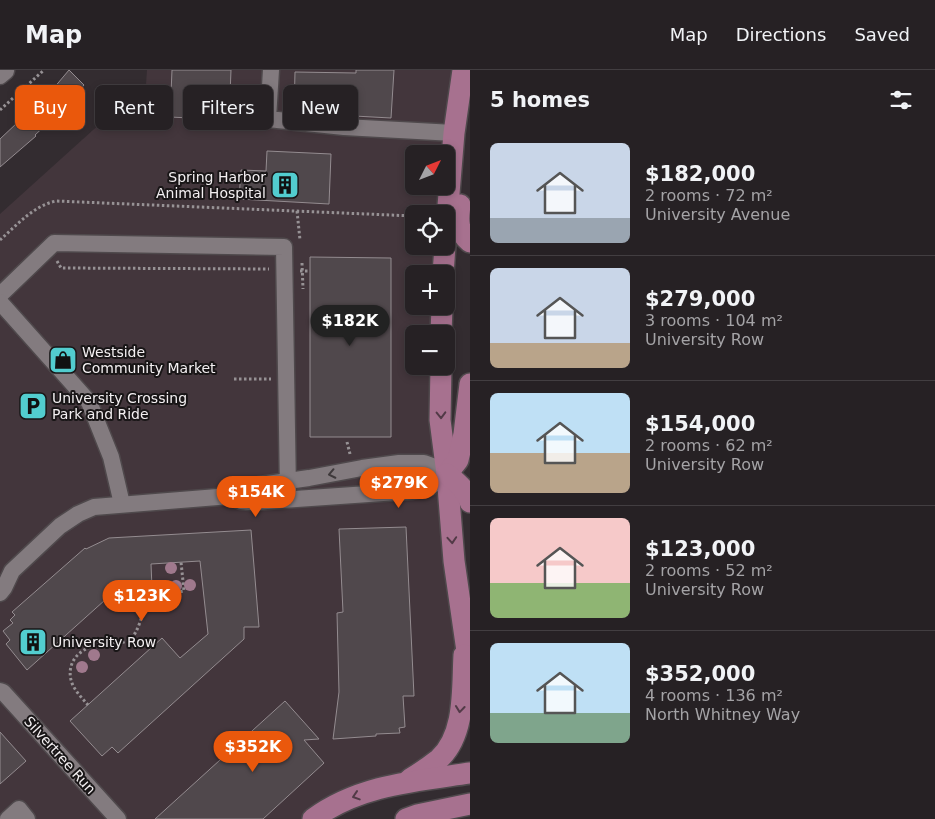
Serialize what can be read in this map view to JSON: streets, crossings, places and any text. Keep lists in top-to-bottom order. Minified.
{"streets":{"street":["Silvertree Run"]},"places":{"building":["Spring Harbor Animal Hospital","University Row"],"shop":["Westside Community Market"],"parking":["University Crossing Park and Ride"]},"north":"top right","page":{"header":"Map","nav":["Map","Directions","Saved"],"heading":"5 homes","chip":["Buy","Rent","Filters","New"],"list":[{"name":"$182,000","note":"2 rooms · 72 m² · University Avenue"},{"name":"$279,000","note":"3 rooms · 104 m² · University Row"},{"name":"$154,000","note":"2 rooms · 62 m² · University Row"},{"name":"$123,000","note":"2 rooms · 52 m² · University Row"},{"name":"$352,000","note":"4 rooms · 136 m² · North Whitney Way"}],"map_buttons":["+","−"],"price":["$182K","$279K","$154K","$123K","$352K"]}}
